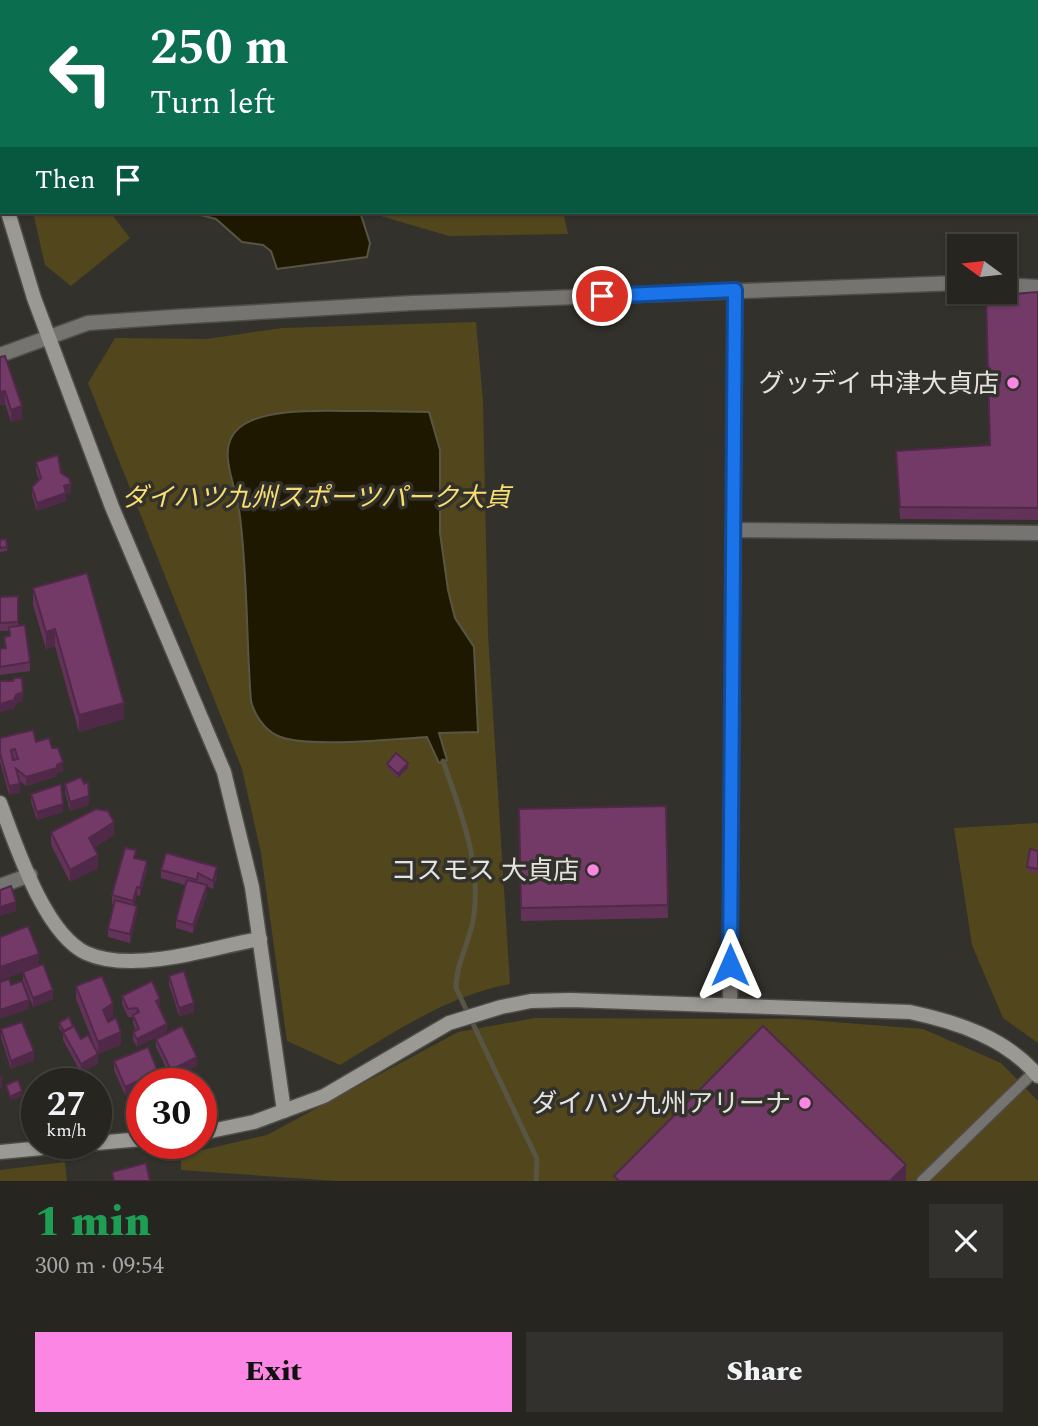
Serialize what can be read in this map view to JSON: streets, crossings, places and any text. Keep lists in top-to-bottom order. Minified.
{"parks":["ダイハツ九州スポーツパーク大貞"],"places":["グッデイ 中津大貞店","コスモス 大貞店","ダイハツ九州アリーナ"],"north":"left","page":{"turn":["250 m","Turn left"],"then":"Then","speed":"27 km/h","limit":"30","heading":["1 min","300 m · 09:54"],"buttons":["Exit","Share"]}}
